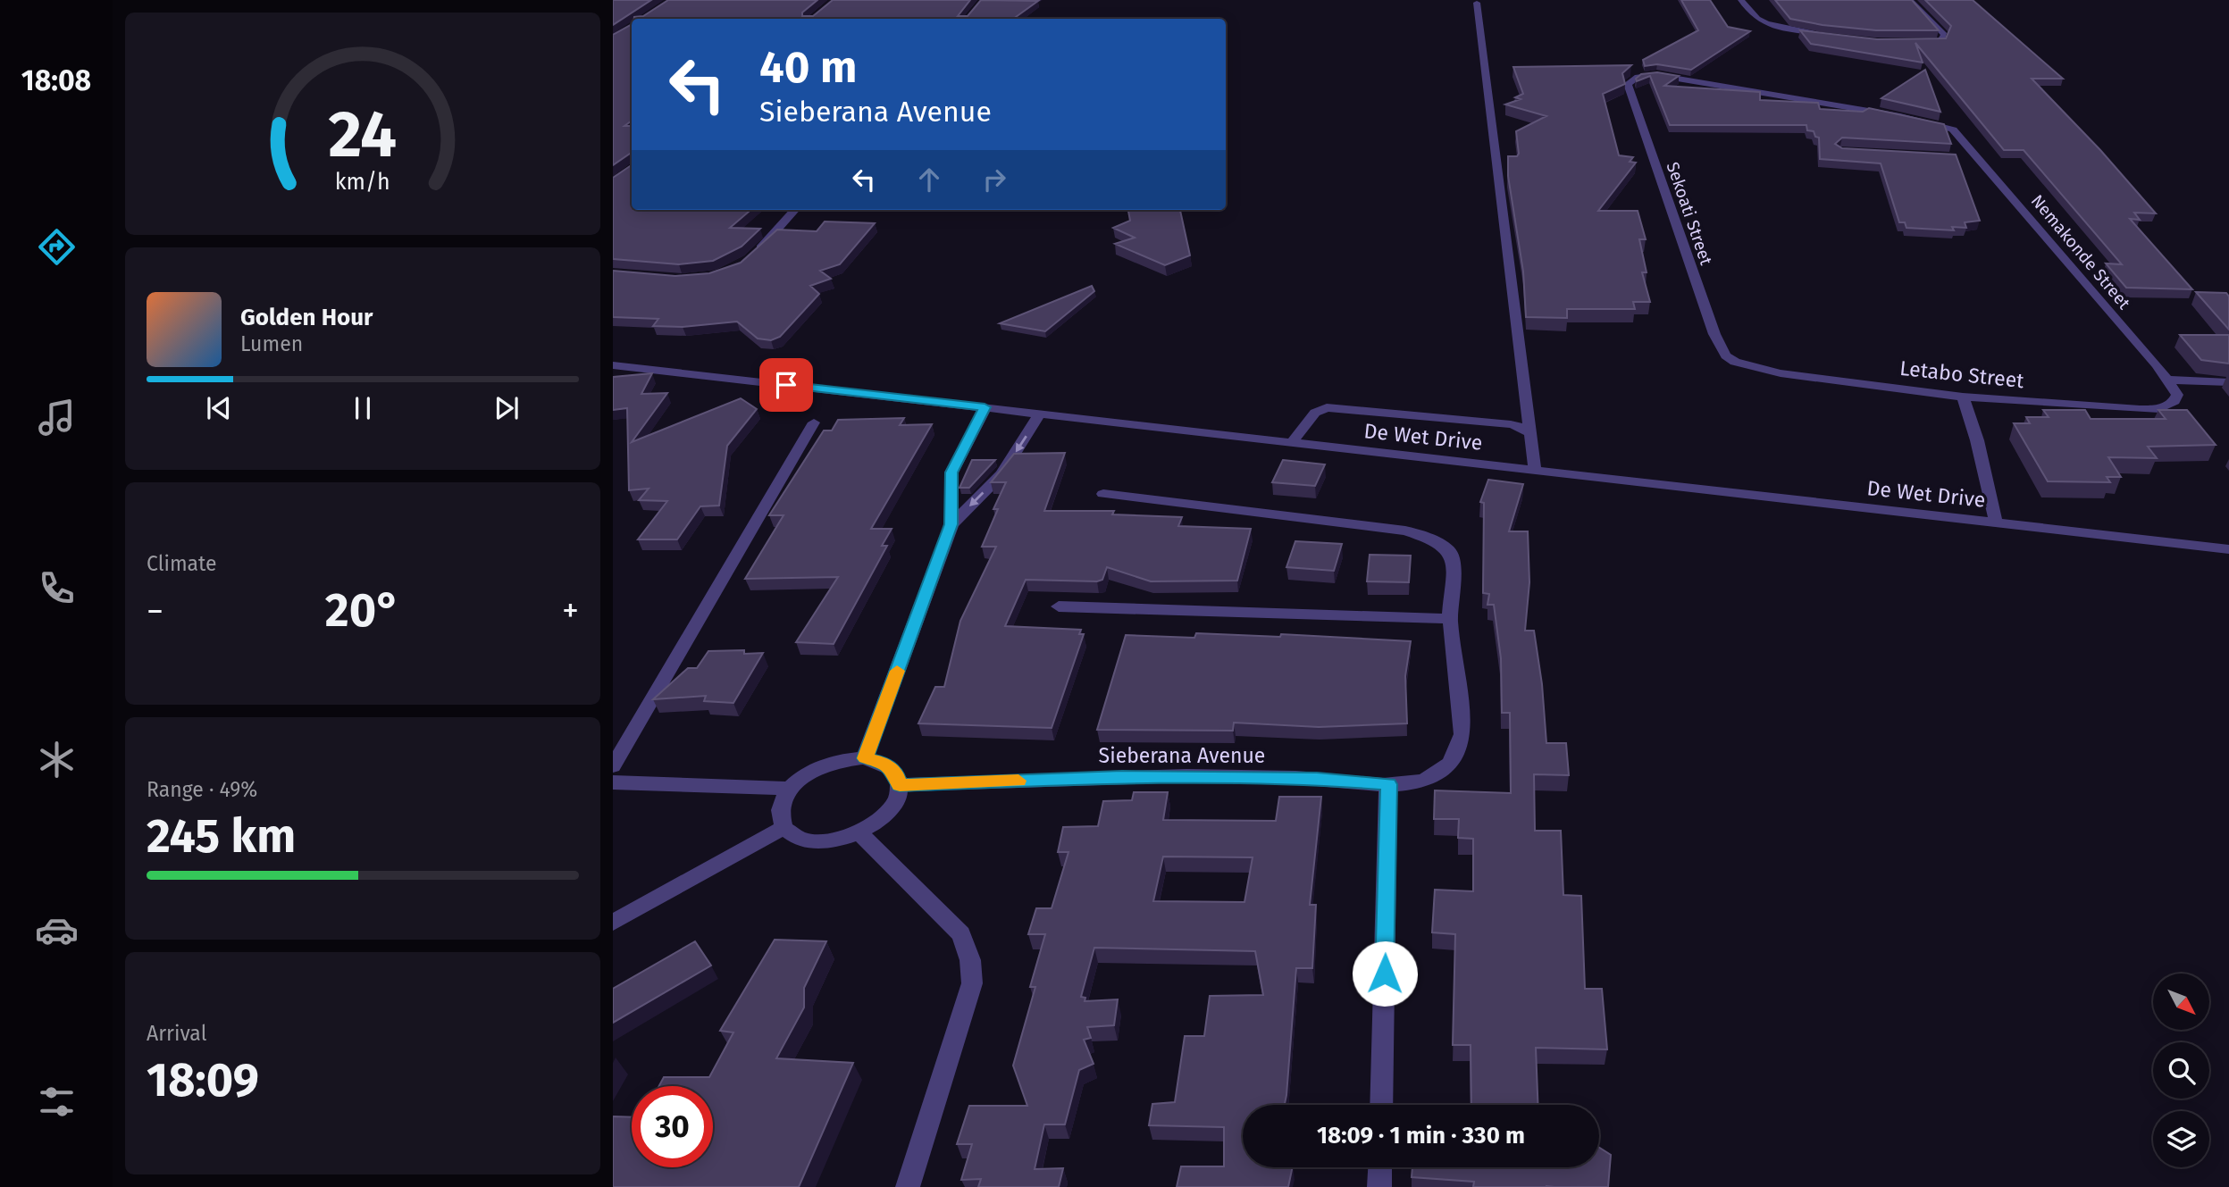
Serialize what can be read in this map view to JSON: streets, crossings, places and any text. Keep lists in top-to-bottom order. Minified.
{"streets":{"street":["Sekoati Street","Nemakonde Street","Letabo Street","De Wet Drive","Sieberana Avenue"]},"crossings":[["Sekoati Street","Nemakonde Street"],["Sekoati Street","Letabo Street"],["Nemakonde Street","Letabo Street"]],"north":"bottom right","page":{"tabs":"18:08","turn":["40 m","Sieberana Avenue"],"song":["Golden Hour","Lumen"],"tile":["Climate",["Range · 49%","245 km"],["Arrival","18:09"]],"heat":["−","20°","+"],"limit":"30","trip":"18:09 · 1 min · 330 m","gauge":["24","km/h"]}}
